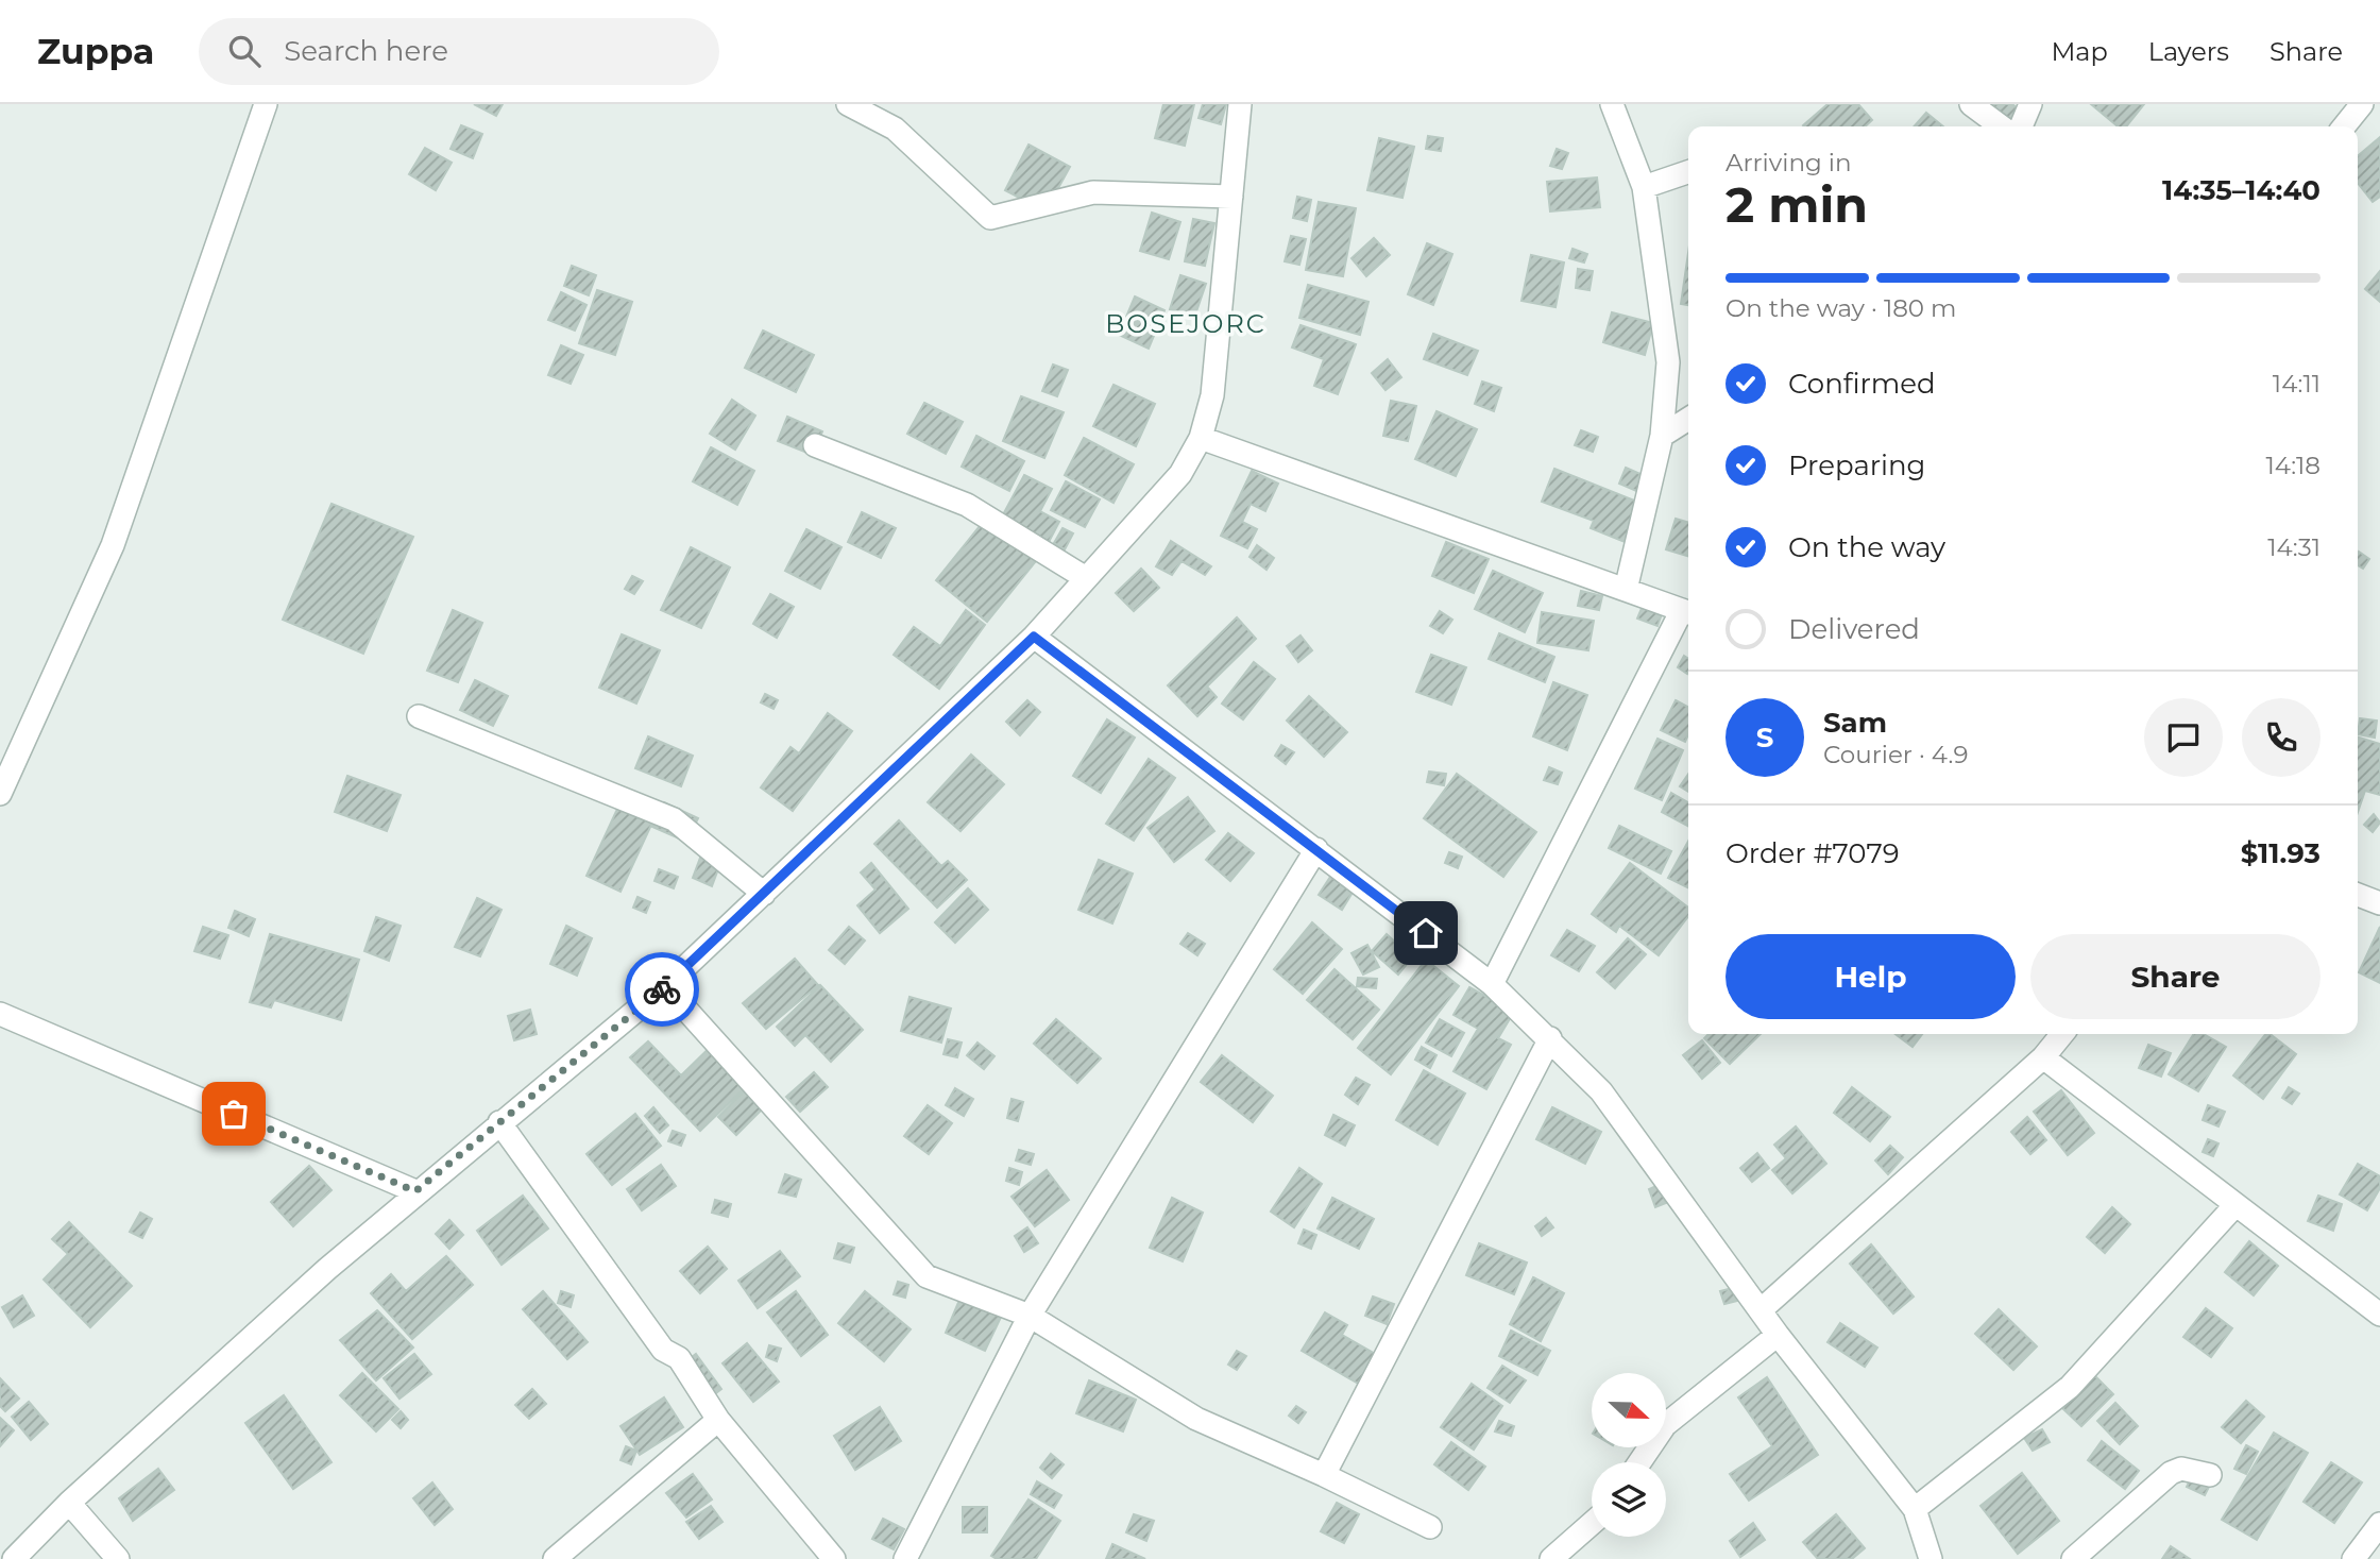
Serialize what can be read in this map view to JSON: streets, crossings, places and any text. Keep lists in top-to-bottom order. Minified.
{"districts":["BOSEJORC"],"north":"right","page":{"header":"Zuppa","search":"Search here","nav":["Map","Layers","Share"],"heading":["2 min","Arriving in","14:35–14:40"],"panel":["Sam","Courier · 4.9","Order #7079","$11.93"],"bar":"On the way · 180 m","list":[["Confirmed","14:11"],["Preparing","14:18"],["On the way","14:31"],"Delivered"],"round":"S","buttons":["Help","Share"]}}
